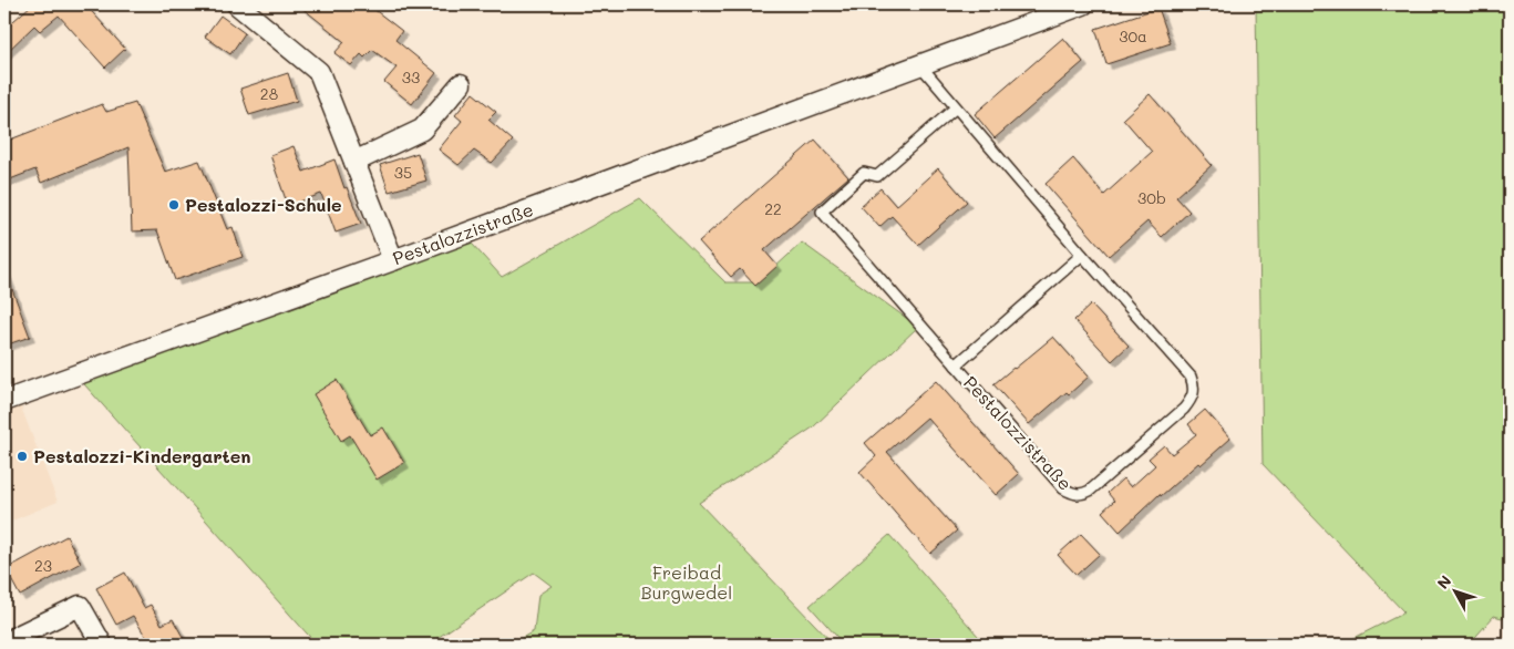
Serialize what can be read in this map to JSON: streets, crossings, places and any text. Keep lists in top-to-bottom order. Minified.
{"streets":{"street":["Pestalozzistraße"]},"parks":["Freibad Burgwedel"],"places":["Pestalozzi-Schule","Pestalozzi-Kindergarten"],"house_numbers":["30a","33","28","35","30b","22","23"],"north":"top left"}
